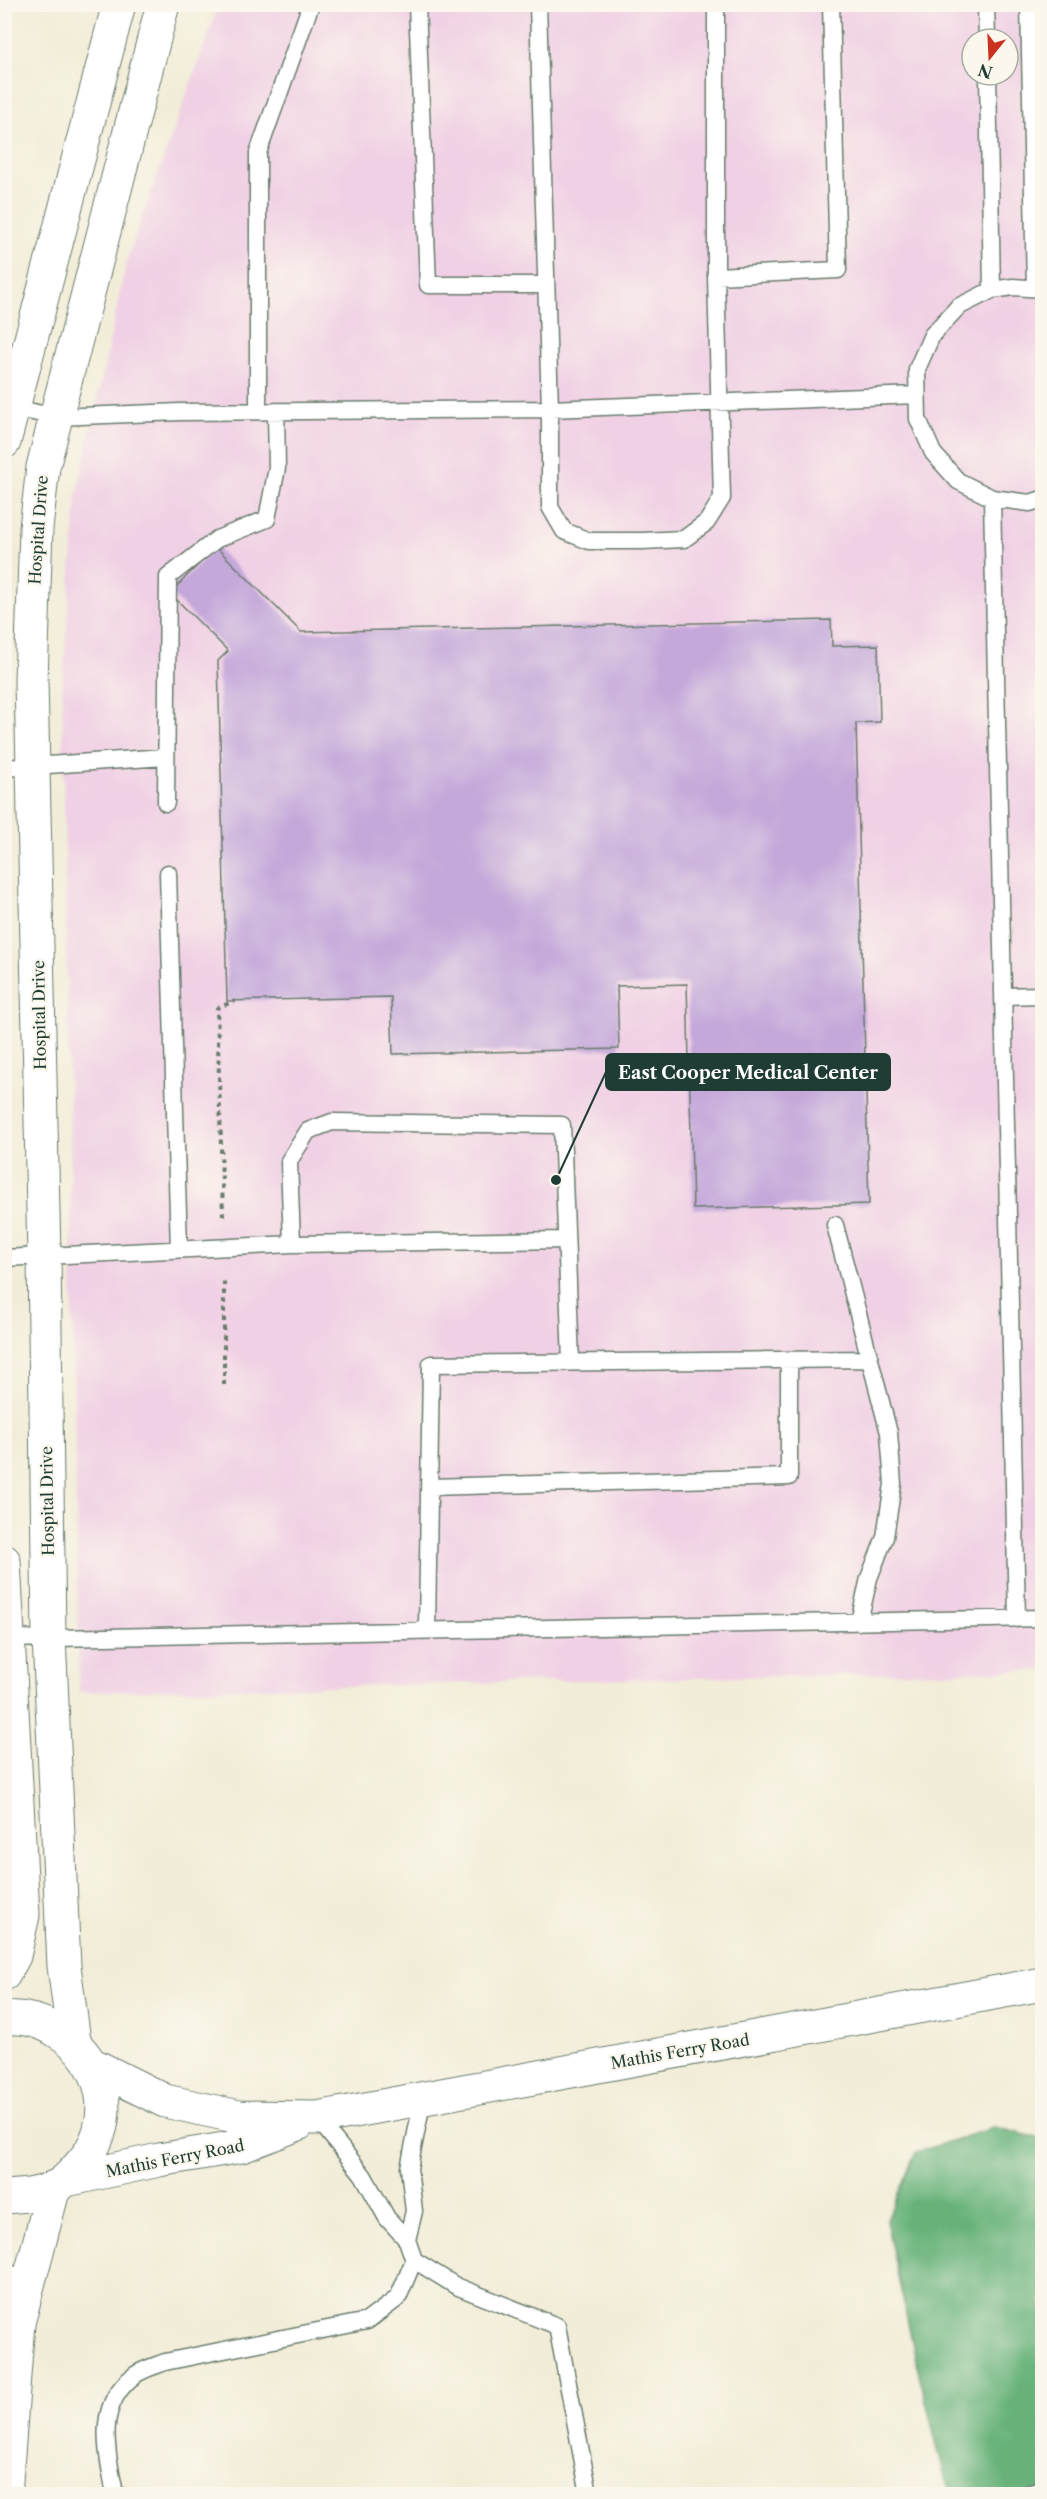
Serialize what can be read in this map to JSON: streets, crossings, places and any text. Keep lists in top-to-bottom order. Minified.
{"streets":{"street":["Hospital Drive","Mathis Ferry Road"]},"crossings":[["Hospital Drive","Mathis Ferry Road"]],"places":["East Cooper Medical Center"],"north":"bottom"}
